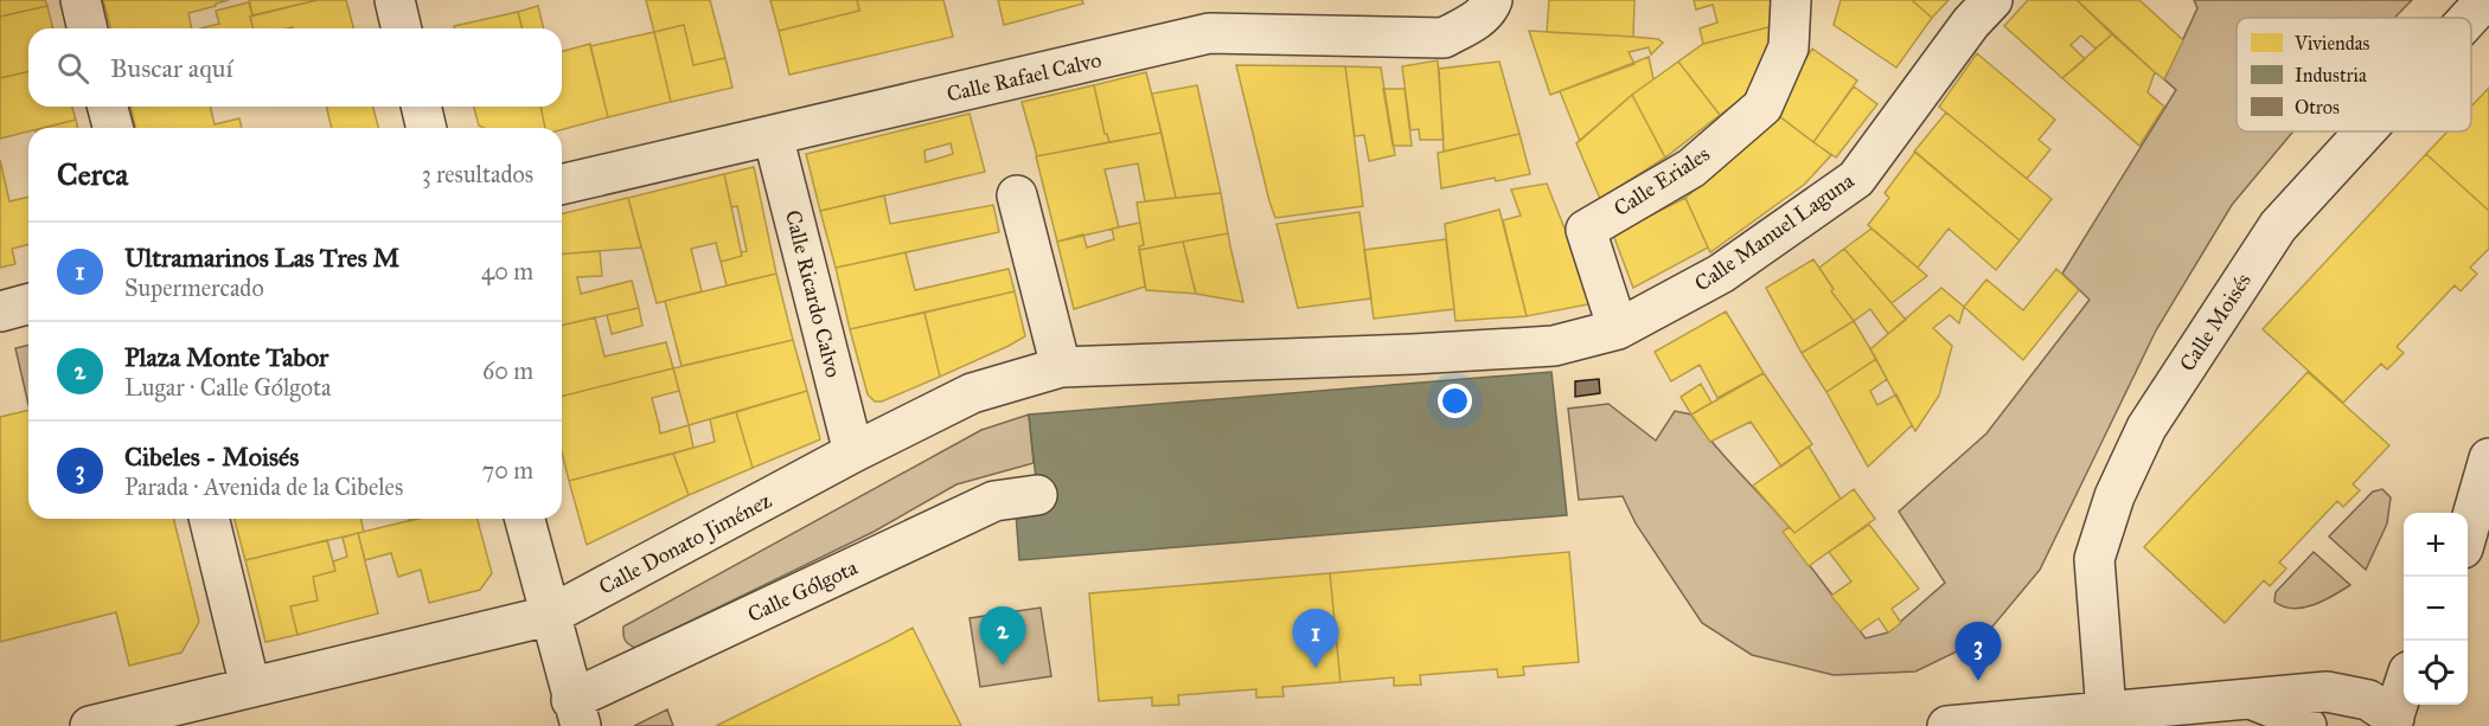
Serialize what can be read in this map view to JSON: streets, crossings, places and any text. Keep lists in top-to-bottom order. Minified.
{"streets":{"street":["Calle Rafael Calvo","Calle Eriales","Calle Manuel Laguna","Calle Ricardo Calvo","Calle Moisés","Calle Donato Jiménez","Calle Gólgota"]},"crossings":[["Calle Rafael Calvo","Calle Ricardo Calvo"],["Calle Eriales","Calle Manuel Laguna"],["Calle Manuel Laguna","Calle Donato Jiménez"],["Calle Ricardo Calvo","Calle Donato Jiménez"]],"legend":["Viviendas","Industria","Otros"],"page":{"search":"Buscar aquí","heading":["Cerca","3 resultados"],"list":[{"mark":"1","name":"Ultramarinos Las Tres M","note":"Supermercado","value":"40 m"},{"mark":"2","name":"Plaza Monte Tabor","note":"Lugar · Calle Gólgota","value":"60 m"},{"mark":"3","name":"Cibeles - Moisés","note":"Parada · Avenida de la Cibeles","value":"70 m"}],"map_buttons":["+","−"],"pins":["2","1","3"]}}
